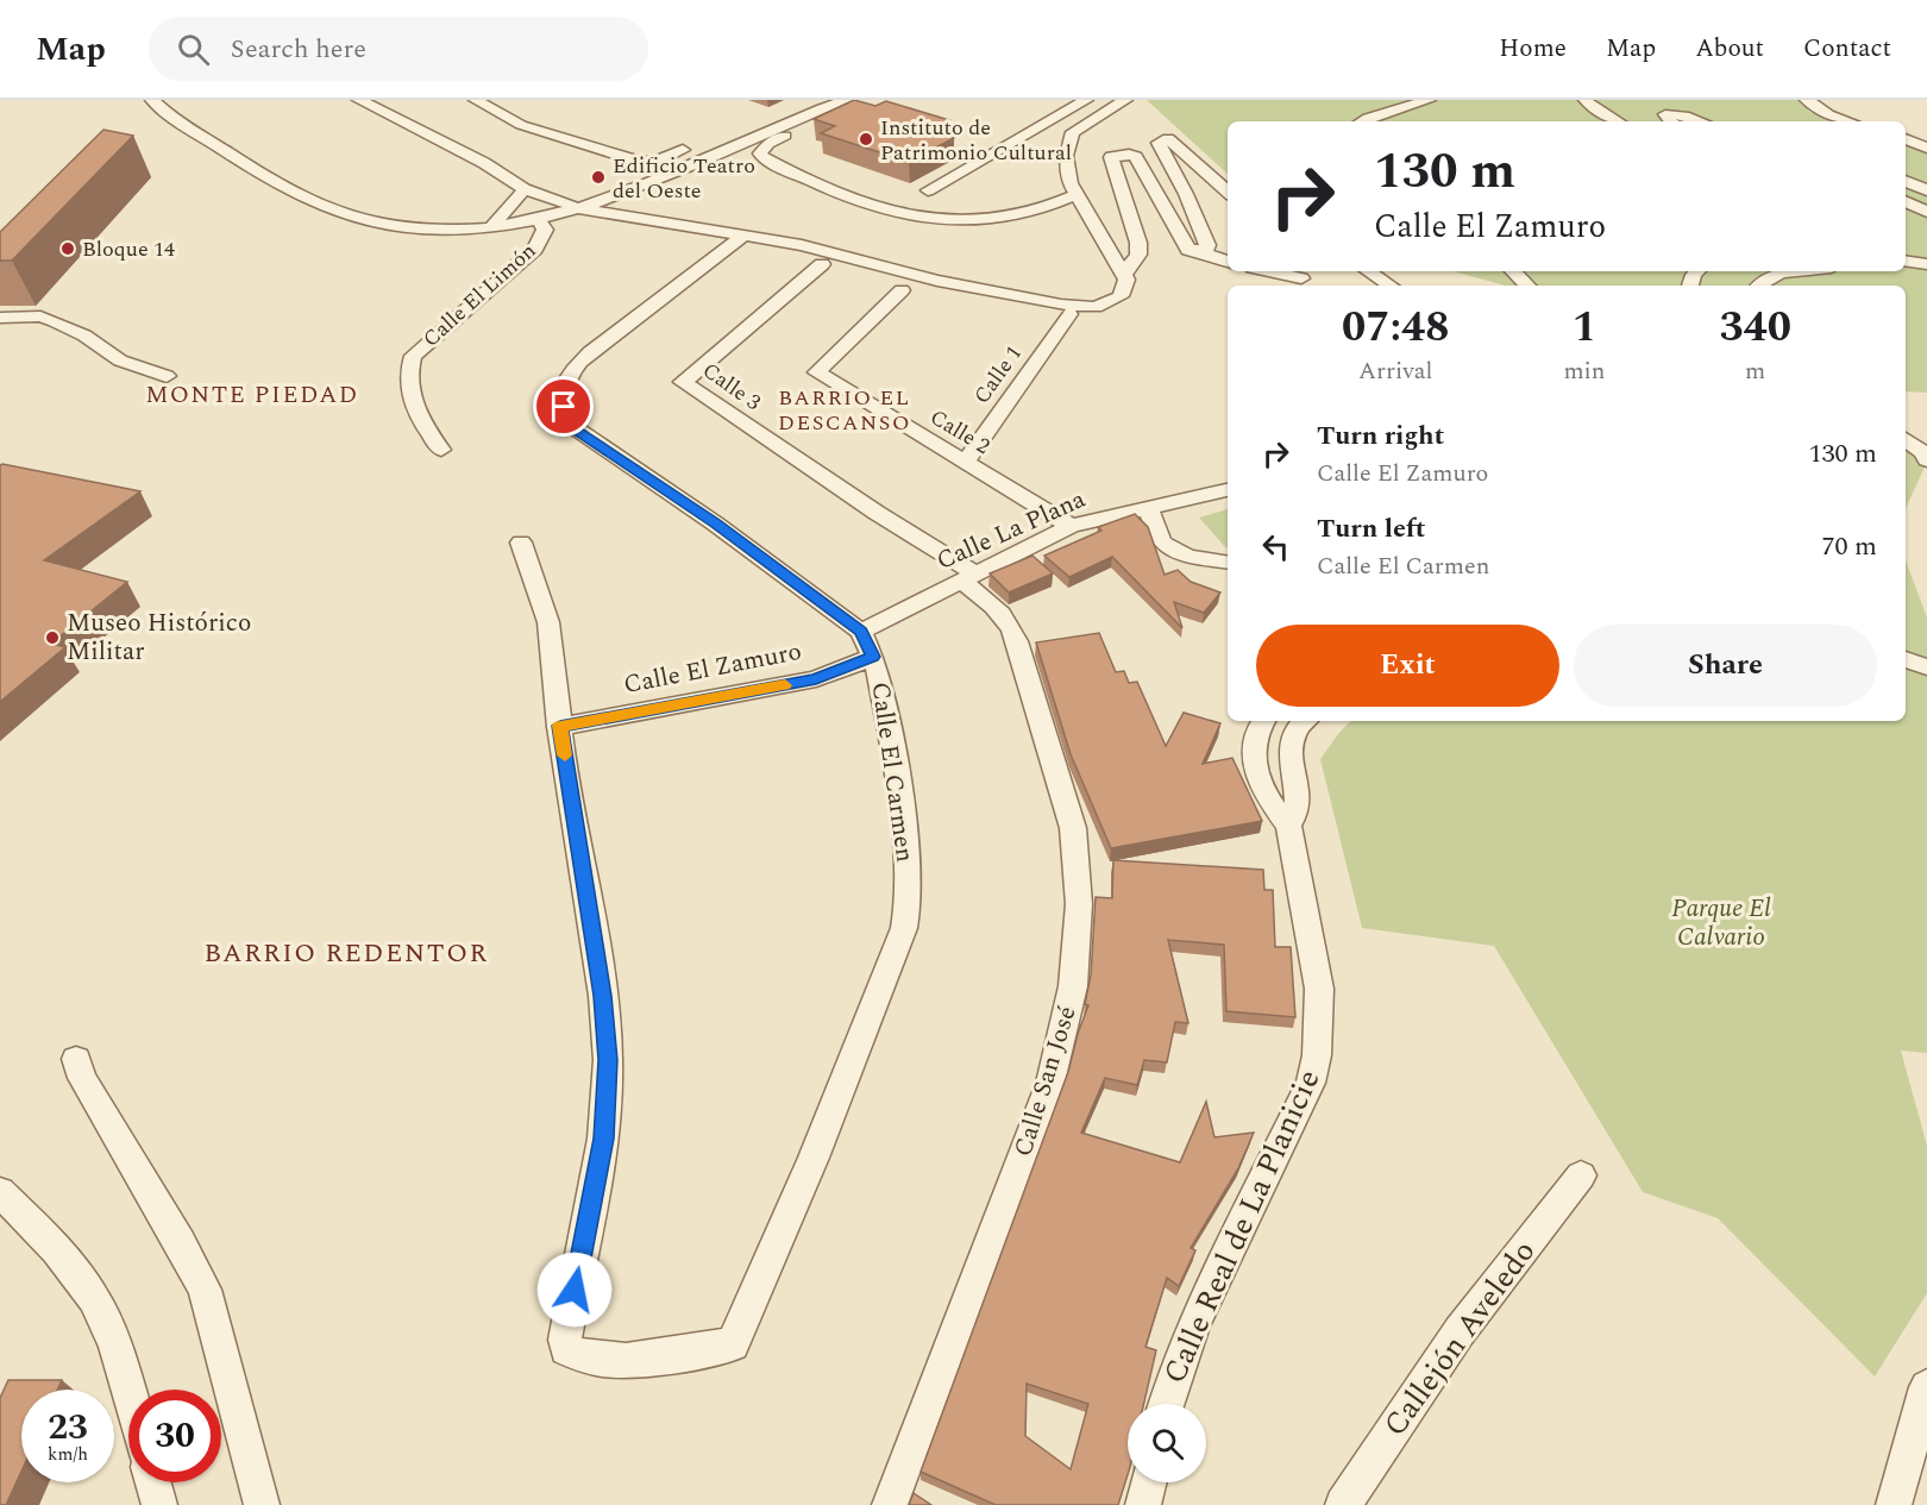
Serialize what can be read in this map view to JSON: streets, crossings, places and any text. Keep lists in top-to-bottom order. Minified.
{"streets":{"street":["Calle El Limón","Calle 1","Calle 3","Calle 2","Calle La Plana","Calle El Zamuro","Calle El Carmen","Calle San José","Calle Real de La Planicie","Callejón Aveledo"]},"crossings":[["Calle 1","Calle 2"],["Calle 3","Calle La Plana"],["Calle 3","Calle San José"],["Calle 2","Calle La Plana"],["Calle La Plana","Calle El Carmen"],["Calle La Plana","Calle San José"],["Calle El Zamuro","Calle El Carmen"]],"districts":["MONTE PIEDAD","BARRIO EL DESCANSO","BARRIO REDENTOR"],"parks":["Parque El Calvario"],"places":["Instituto de Patrimonio Cultural","Edificio Teatro del Oeste","Bloque 14","Museo Histórico Militar"],"page":{"header":"Map","search":"Search here","nav":["Home","Map","About","Contact"],"turn":["130 m","Calle El Zamuro"],"eta":["07:48","Arrival","1","min","340","m"],"list":[{"name":"Turn right","note":"Calle El Zamuro","value":"130 m"},{"name":"Turn left","note":"Calle El Carmen","value":"70 m"}],"buttons":["Exit","Share"],"speed":"23 km/h","limit":"30"}}
